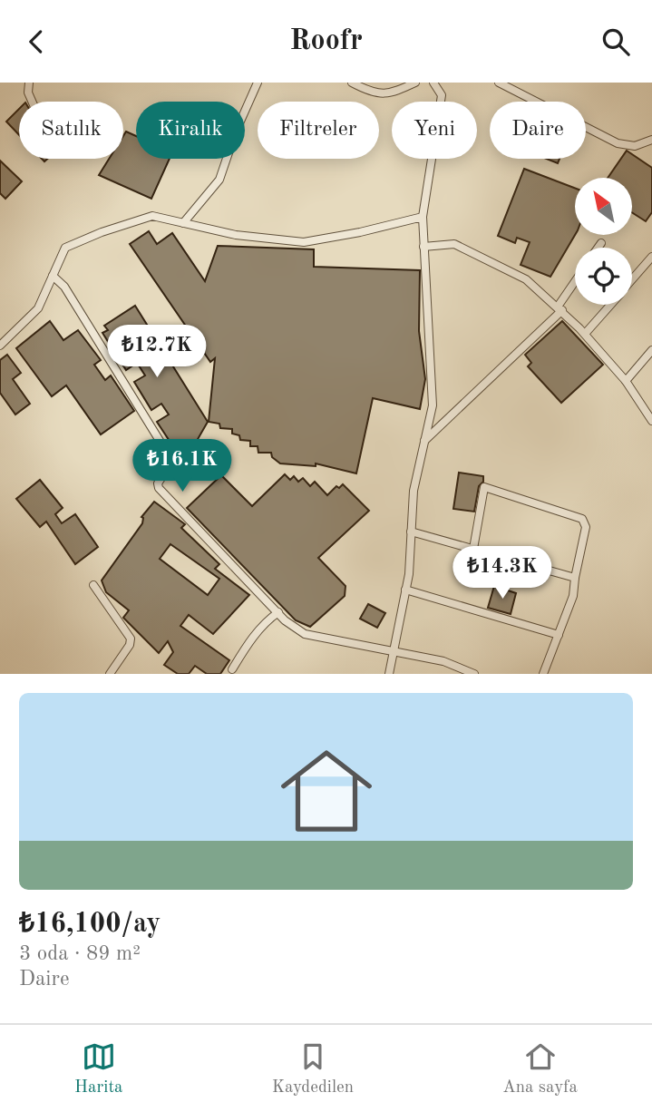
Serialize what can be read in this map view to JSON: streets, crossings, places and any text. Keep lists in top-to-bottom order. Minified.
{"north":"top left","page":{"header":"Roofr","chip":["Satılık","Kiralık","Filtreler","Yeni","Daire"],"price":["₺12.7K","₺16.1K","₺14.3K"],"list":[{"name":"₺16,100/ay","note":"3 oda · 89 m² · Daire"}],"tabs":["Harita","Kaydedilen","Ana sayfa"]}}
